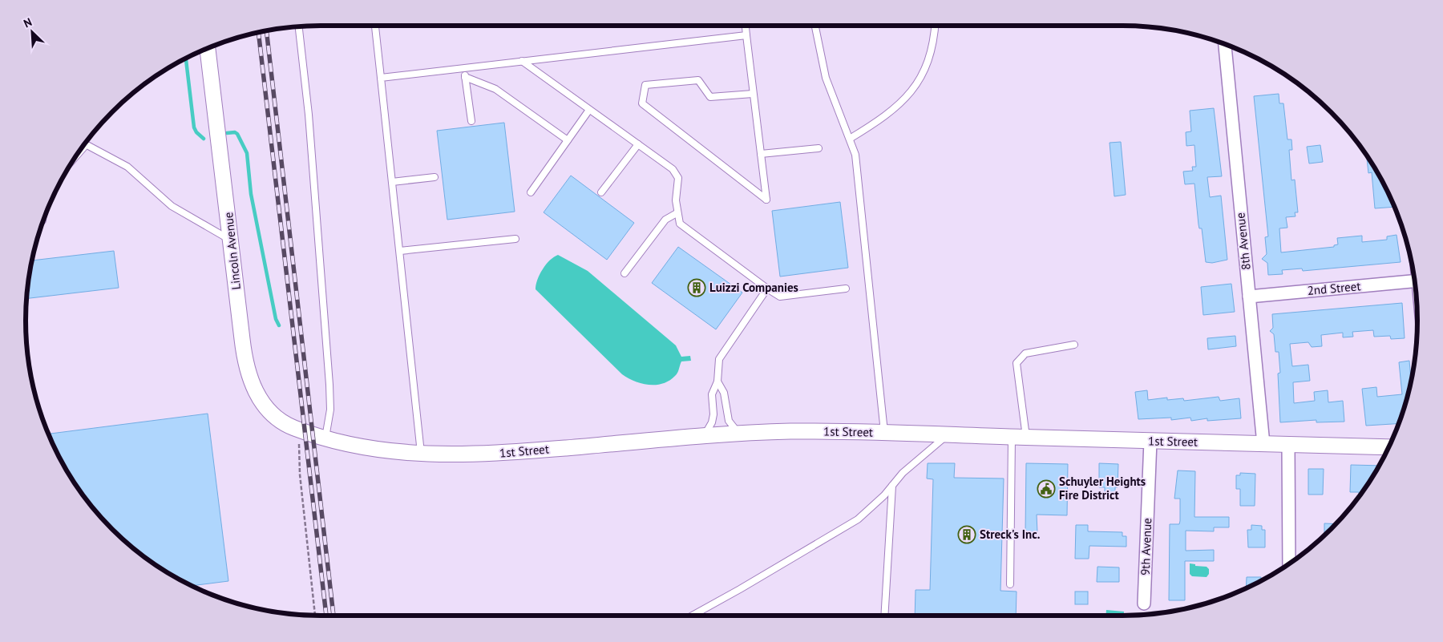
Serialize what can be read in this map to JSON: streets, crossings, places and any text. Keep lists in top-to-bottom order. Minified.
{"streets":{"street":["8th Avenue","Lincoln Avenue","2nd Street","1st Street","9th Avenue"]},"crossings":[["8th Avenue","2nd Street"],["8th Avenue","1st Street"],["Lincoln Avenue","1st Street"],["1st Street","9th Avenue"]],"places":{"building":["Luizzi Companies","Streck's Inc."],"public building":["Schuyler Heights Fire District"]},"north":"top left"}
